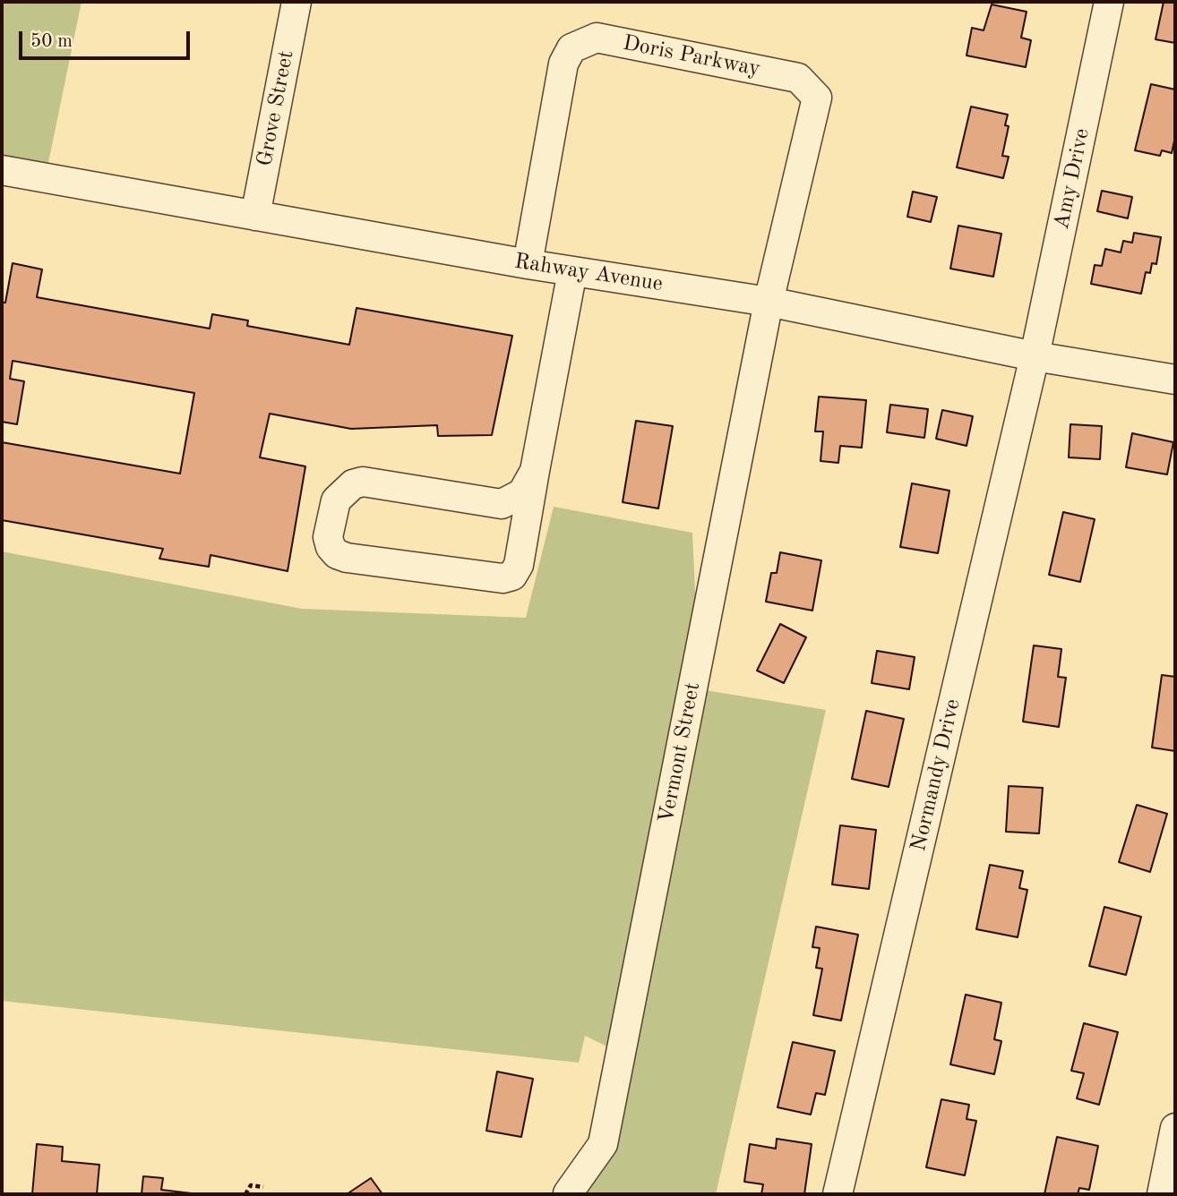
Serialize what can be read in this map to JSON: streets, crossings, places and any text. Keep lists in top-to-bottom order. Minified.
{"streets":{"street":["Doris Parkway","Grove Street","Amy Drive","Rahway Avenue","Vermont Street","Normandy Drive"]},"crossings":[["Doris Parkway","Rahway Avenue"],["Doris Parkway","Vermont Street"],["Grove Street","Rahway Avenue"],["Amy Drive","Rahway Avenue"],["Amy Drive","Normandy Drive"],["Rahway Avenue","Vermont Street"],["Rahway Avenue","Normandy Drive"]],"scale_bar":"50 m"}
